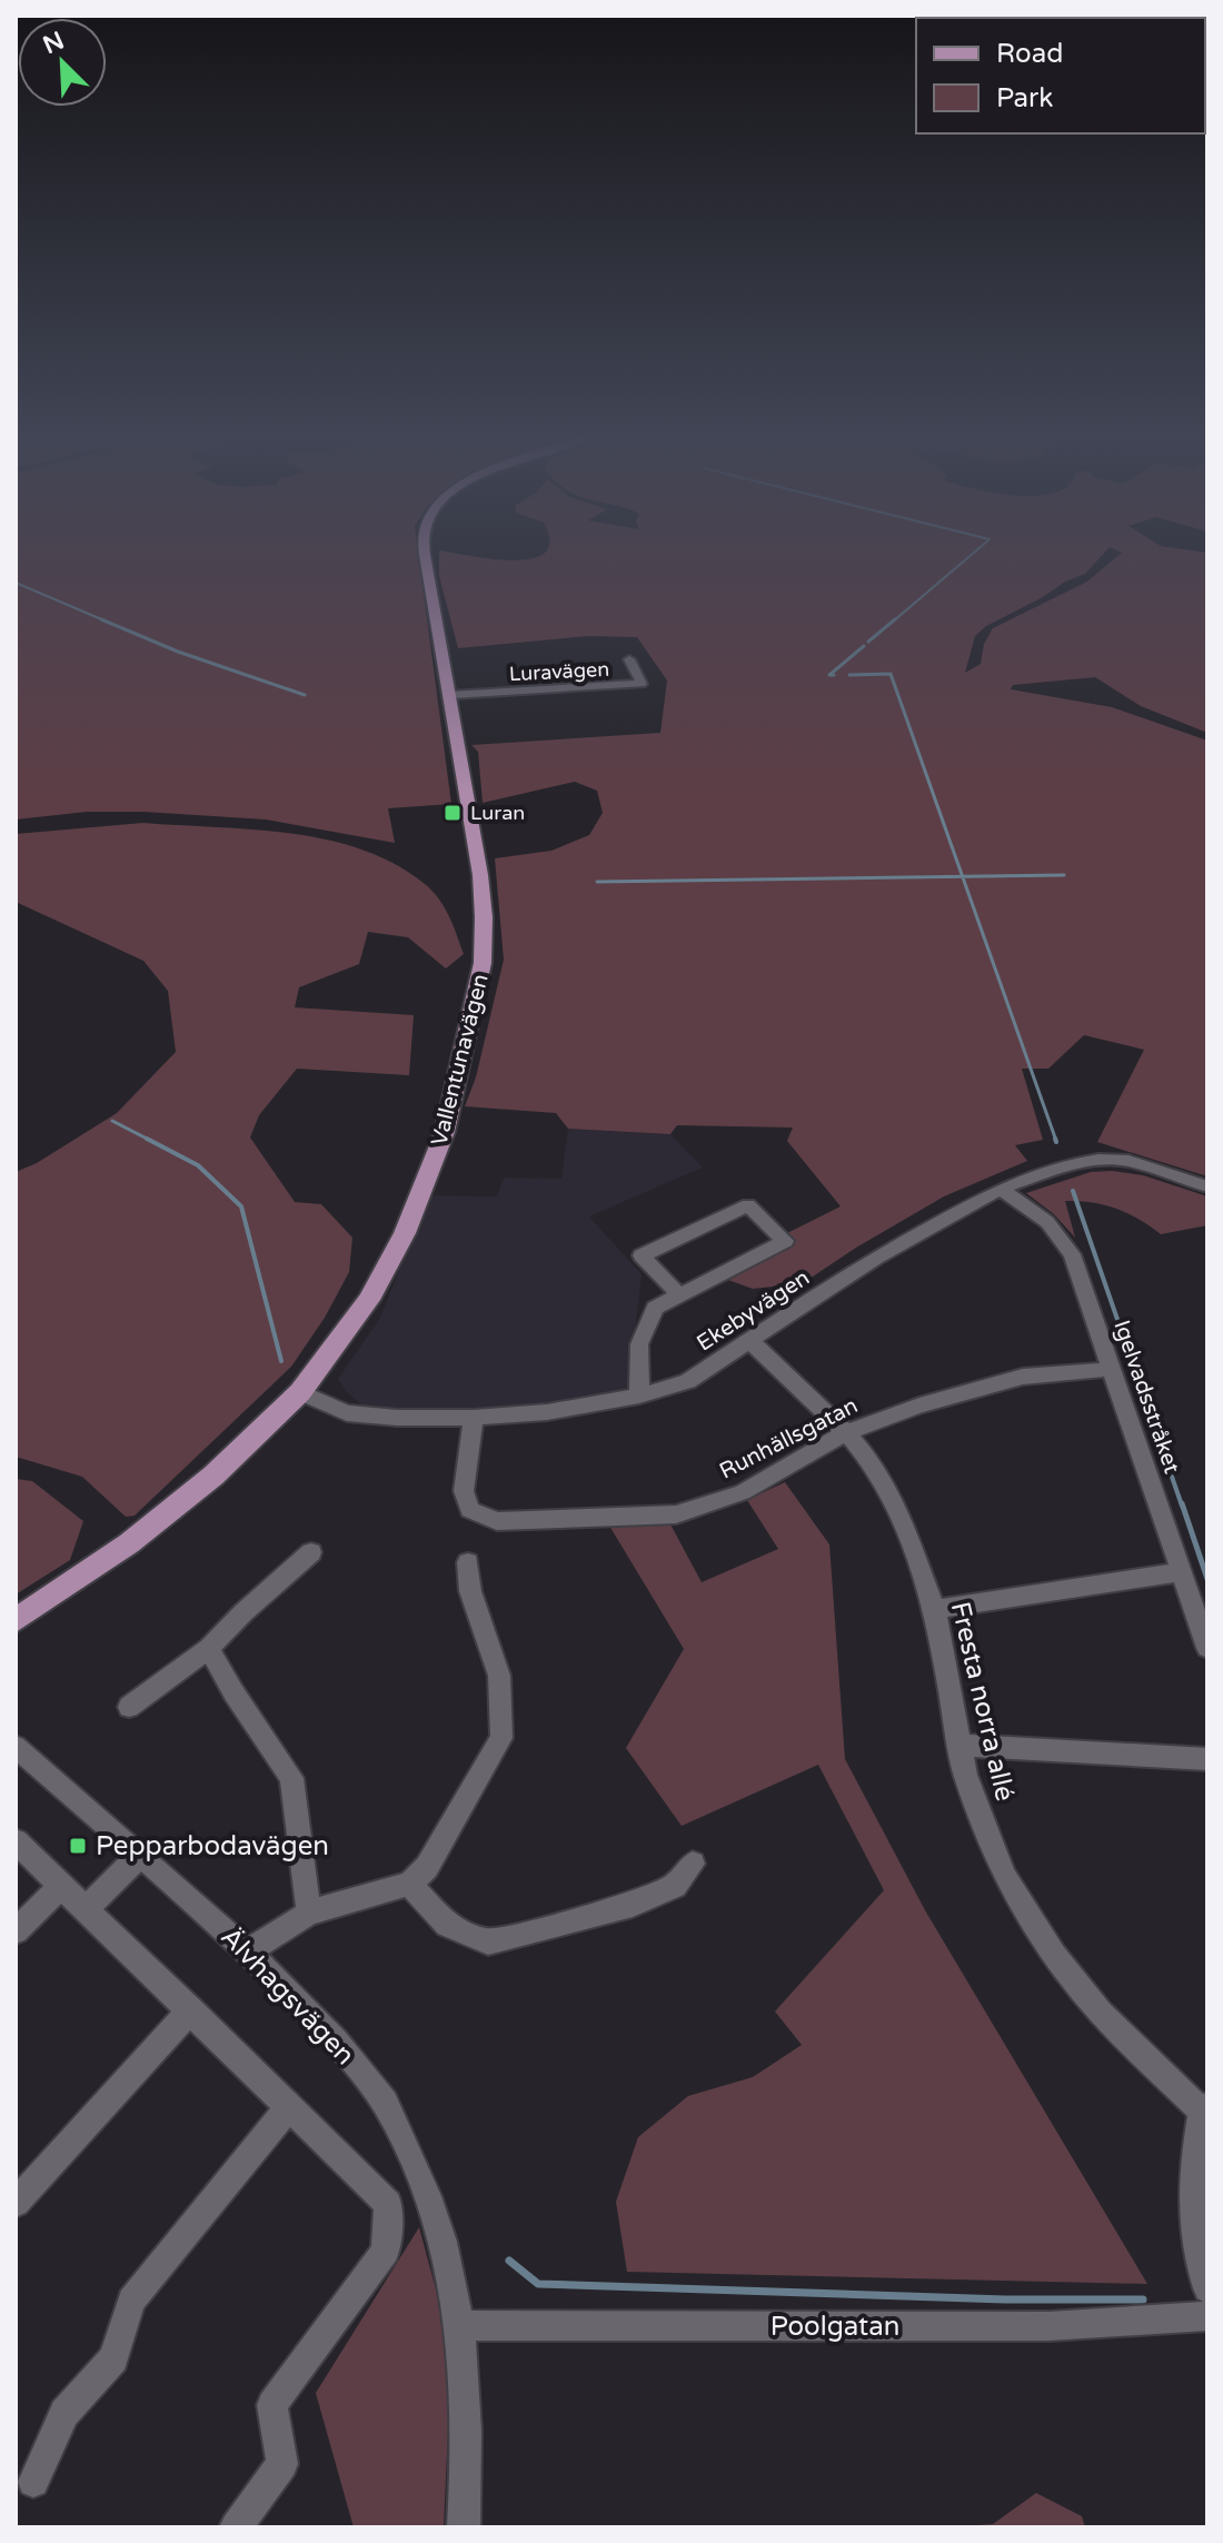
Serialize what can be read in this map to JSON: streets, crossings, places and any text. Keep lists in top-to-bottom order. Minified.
{"streets":{"main road":["Vallentunavägen"],"street":["Luravägen","Ekebyvägen","Igelvadsstråket","Runhällsgatan","Fresta norra allé","Älvhagsvägen","Poolgatan"]},"crossings":[["Luravägen","Vallentunavägen"],["Vallentunavägen","Ekebyvägen"],["Ekebyvägen","Igelvadsstråket"],["Ekebyvägen","Runhällsgatan"],["Ekebyvägen","Fresta norra allé"],["Igelvadsstråket","Runhällsgatan"],["Runhällsgatan","Fresta norra allé"],["Älvhagsvägen","Poolgatan"]],"places":{"transit":["Luran","Pepparbodavägen"]},"legend":["Road","Park"],"north":"top left"}
